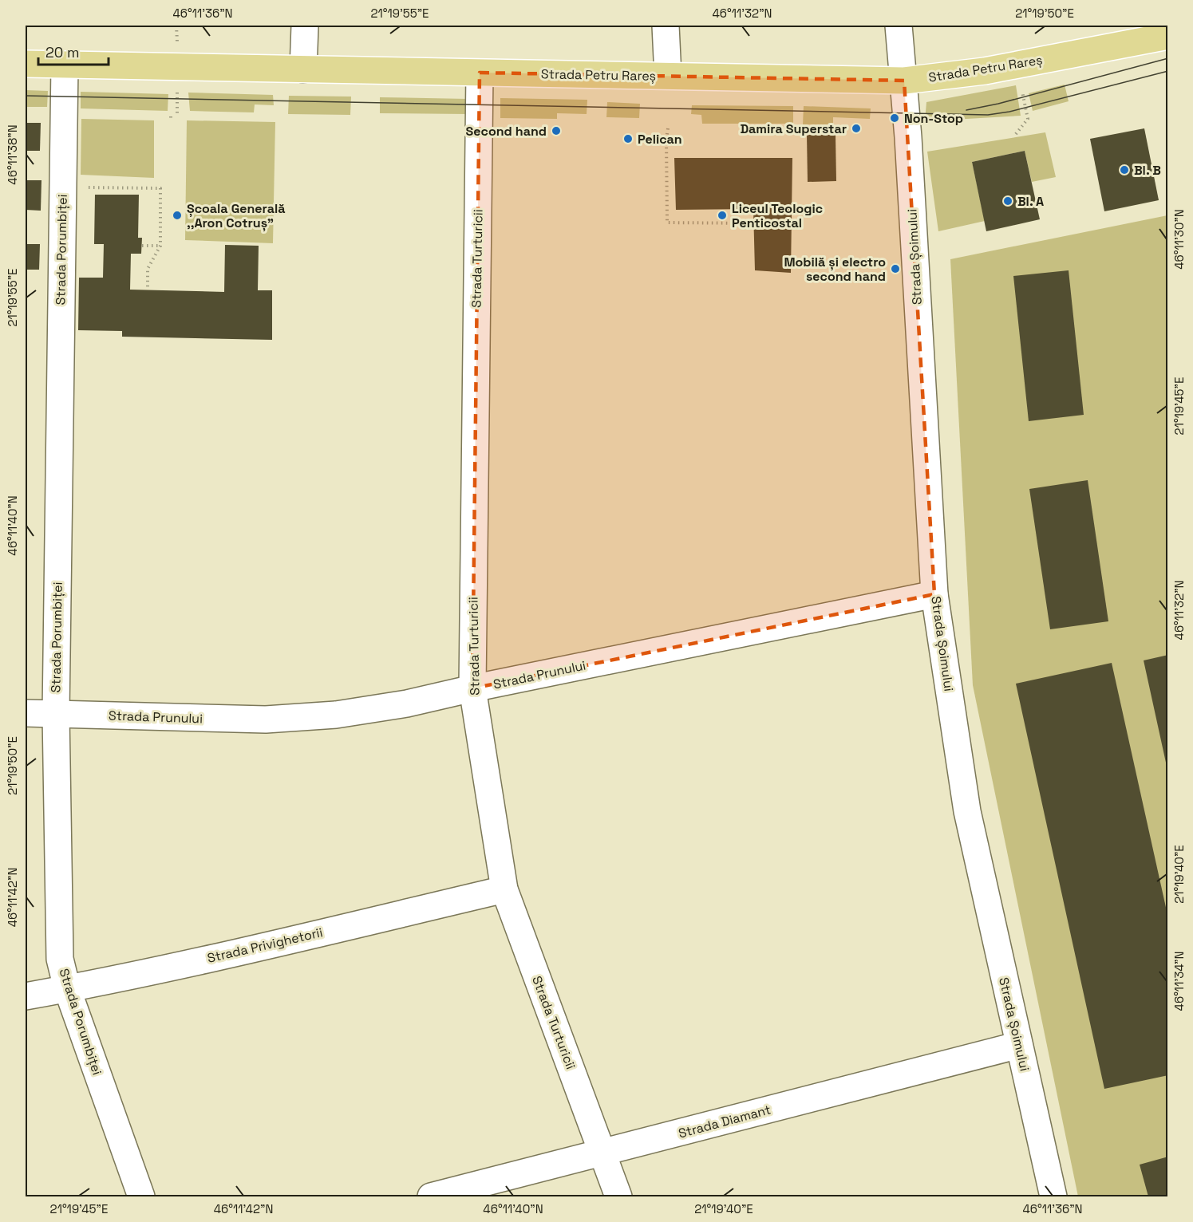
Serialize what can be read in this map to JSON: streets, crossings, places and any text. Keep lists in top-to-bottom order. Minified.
{"streets":{"main road":["Strada Petru Rareș"],"street":["Strada Porumbiței","Strada Șoimului","Strada Turturicii","Strada Prunului","Strada Privighetorii","Strada Diamant"]},"crossings":[["Strada Petru Rareș","Strada Porumbiței"],["Strada Petru Rareș","Strada Șoimului"],["Strada Petru Rareș","Strada Turturicii"],["Strada Porumbiței","Strada Prunului"],["Strada Porumbiței","Strada Privighetorii"],["Strada Șoimului","Strada Prunului"],["Strada Șoimului","Strada Diamant"],["Strada Turturicii","Strada Prunului"],["Strada Turturicii","Strada Privighetorii"],["Strada Turturicii","Strada Diamant"]],"places":["Non-Stop","Damira Superstar","Second hand","Pelican","Bl. B","Bl. A","Școala Generală ,,Aron Cotruș\"","Liceul Teologic Penticostal","Mobilă și electro second hand"],"scale_bar":"20 m","coordinates":["46°11'36\"N","21°19'55\"E","46°11'32\"N","21°19'50\"E","46°11'38\"N","46°11'30\"N","21°19'45\"E","46°11'40\"N","21°19'40\"E","46°11'42\"N","46°11'34\"N"]}
